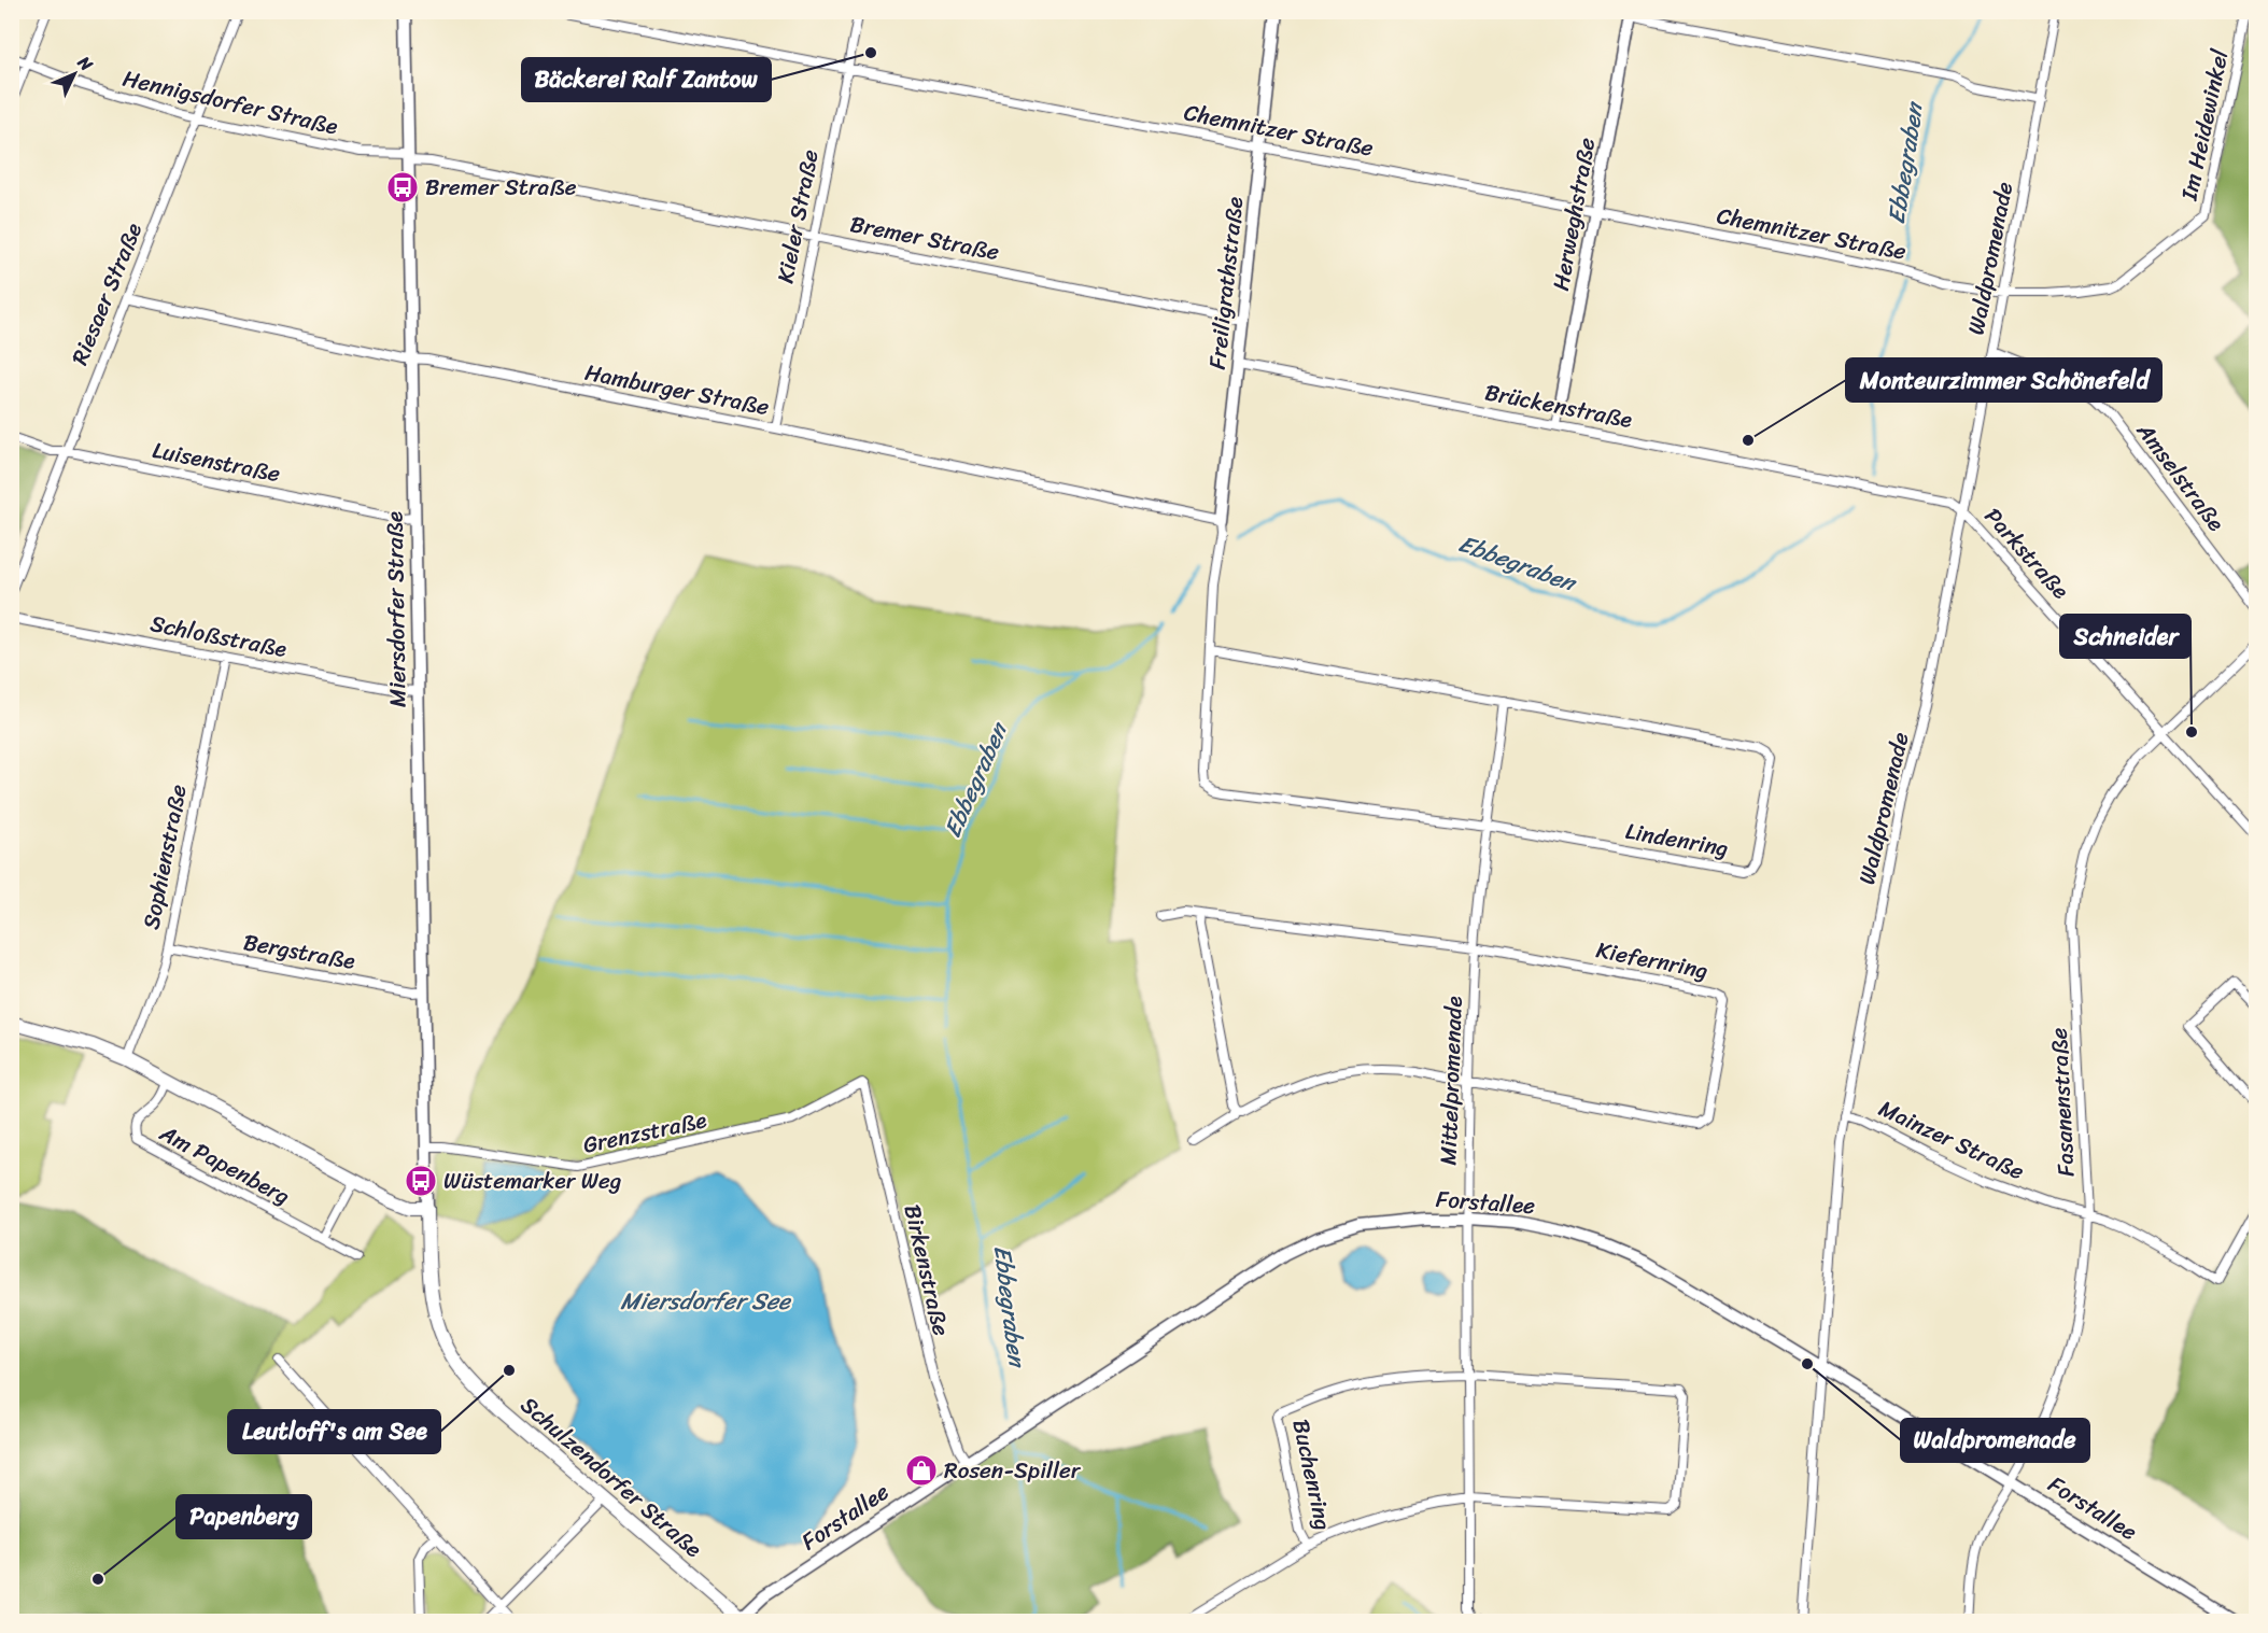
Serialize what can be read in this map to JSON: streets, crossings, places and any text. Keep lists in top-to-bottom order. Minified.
{"streets":{"main road":["Schulzendorfer Straße"],"street":["Hennigsdorfer Straße","Im Heidewinkel","Chemnitzer Straße","Herweghstraße","Kieler Straße","Bremer Straße","Waldpromenade","Freiligrathstraße","Riesaer Straße","Hamburger Straße","Brückenstraße","Luisenstraße","Amselstraße","Parkstraße","Miersdorfer Straße","Schloßstraße","Lindenring","Sophienstraße","Bergstraße","Kiefernring","Mittelpromenade","Fasanenstraße","Grenzstraße","Mainzer Straße","Am Papenberg","Forstallee","Birkenstraße","Buchenring"]},"crossings":[["Hennigsdorfer Straße","Bremer Straße"],["Hennigsdorfer Straße","Riesaer Straße"],["Hennigsdorfer Straße","Miersdorfer Straße"],["Im Heidewinkel","Chemnitzer Straße"],["Im Heidewinkel","Waldpromenade"],["Chemnitzer Straße","Herweghstraße"],["Chemnitzer Straße","Kieler Straße"],["Chemnitzer Straße","Waldpromenade"],["Chemnitzer Straße","Freiligrathstraße"],["Herweghstraße","Brückenstraße"],["Kieler Straße","Bremer Straße"],["Kieler Straße","Hamburger Straße"],["Bremer Straße","Freiligrathstraße"],["Bremer Straße","Miersdorfer Straße"],["Waldpromenade","Amselstraße"],["Waldpromenade","Parkstraße"],["Waldpromenade","Mainzer Straße"],["Waldpromenade","Forstallee"],["Freiligrathstraße","Hamburger Straße"],["Freiligrathstraße","Brückenstraße"],["Freiligrathstraße","Lindenring"],["Riesaer Straße","Hamburger Straße"],["Riesaer Straße","Luisenstraße"],["Hamburger Straße","Miersdorfer Straße"],["Brückenstraße","Parkstraße"],["Luisenstraße","Miersdorfer Straße"],["Parkstraße","Fasanenstraße"],["Miersdorfer Straße","Schloßstraße"],["Miersdorfer Straße","Bergstraße"],["Miersdorfer Straße","Grenzstraße"],["Miersdorfer Straße","Schulzendorfer Straße"],["Schloßstraße","Sophienstraße"],["Lindenring","Mittelpromenade"],["Sophienstraße","Bergstraße"],["Kiefernring","Mittelpromenade"],["Mittelpromenade","Forstallee"],["Mittelpromenade","Buchenring"],["Fasanenstraße","Mainzer Straße"],["Fasanenstraße","Forstallee"],["Grenzstraße","Birkenstraße"],["Forstallee","Birkenstraße"],["Forstallee","Schulzendorfer Straße"]],"water":["Ebbegraben","Miersdorfer See"],"places":{"other":["Bäckerei Ralf Zantow","Monteurzimmer Schönefeld","Schneider","Waldpromenade","Leutloff's am See","Papenberg"],"bus stop":["Bremer Straße","Wüstemarker Weg"],"shop":["Rosen-Spiller"]},"north":"top right"}
